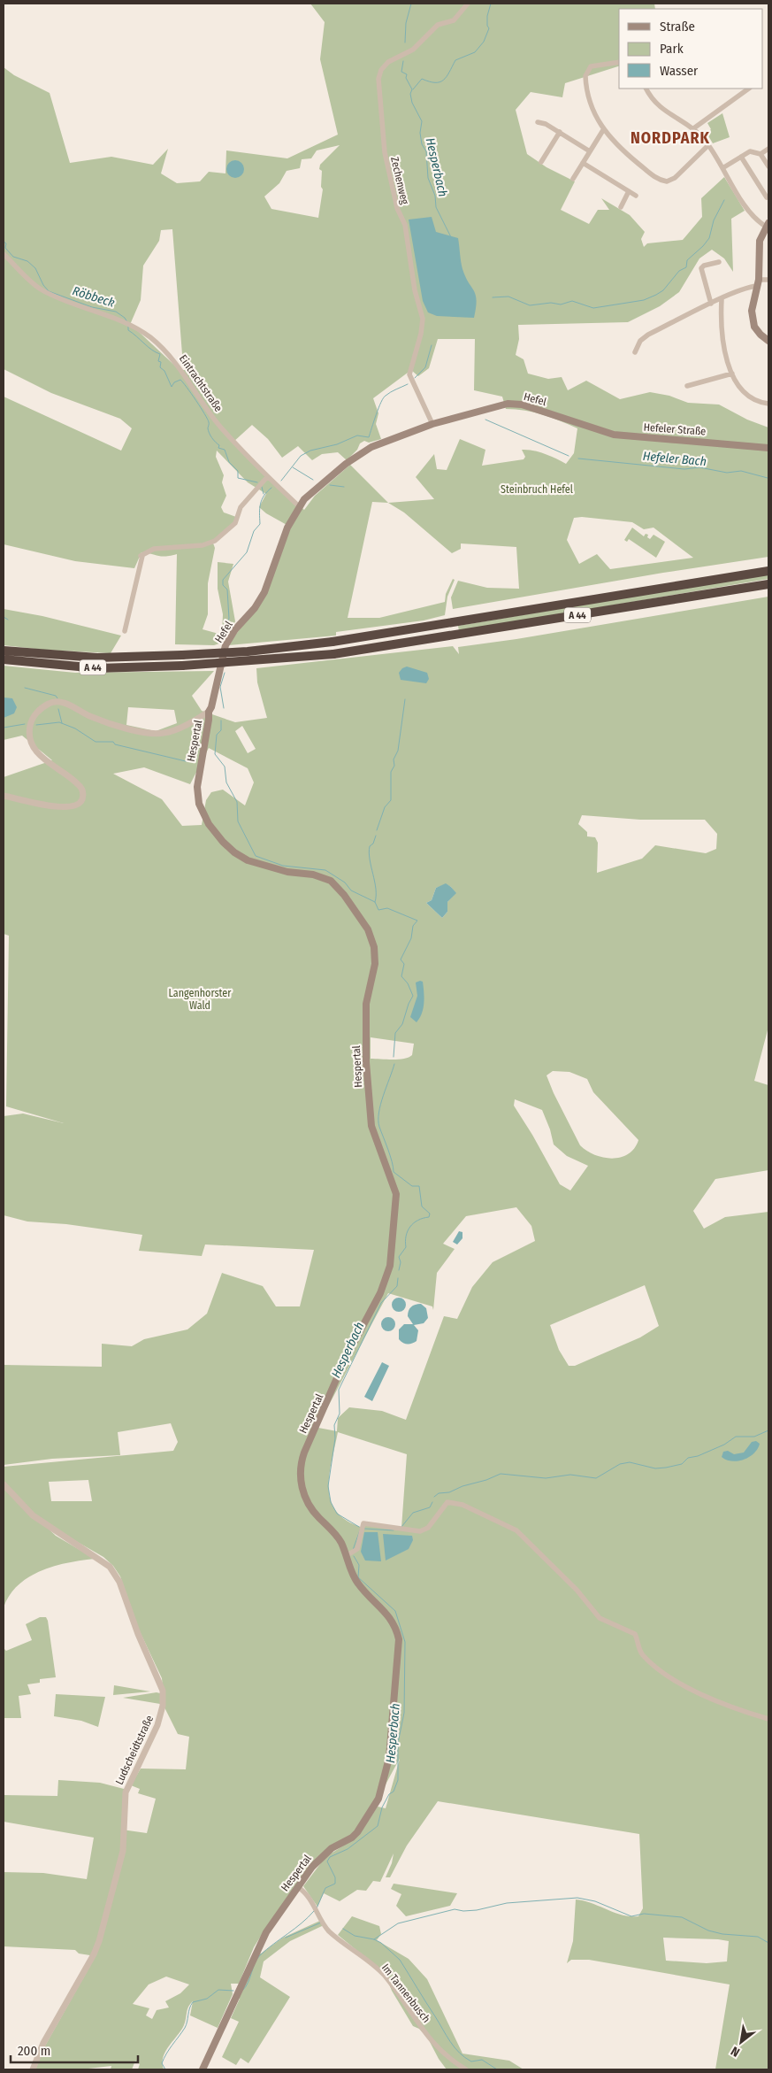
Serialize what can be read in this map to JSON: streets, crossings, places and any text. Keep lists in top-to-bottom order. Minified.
{"streets":{"highway":["A 44"],"main road":["Hefel","Hefeler Straße","Hespertal"],"street":["Zechenweg","Eintrachtstraße","Ludscheidtstraße","Im Tannenbusch"]},"crossings":[["Zechenweg","Hefel"],["Eintrachtstraße","Hefel"],["Hefel","Hefeler Straße"],["Hefel","Hespertal"],["Hespertal","Im Tannenbusch"]],"districts":["NORDPARK"],"water":["Hesperbach","Röbbeck","Hefeler Bach"],"parks":["Steinbruch Hefel","Langenhorster Wald"],"legend":["Straße","Park","Wasser"],"scale_bar":"200 m","north":"bottom left"}
